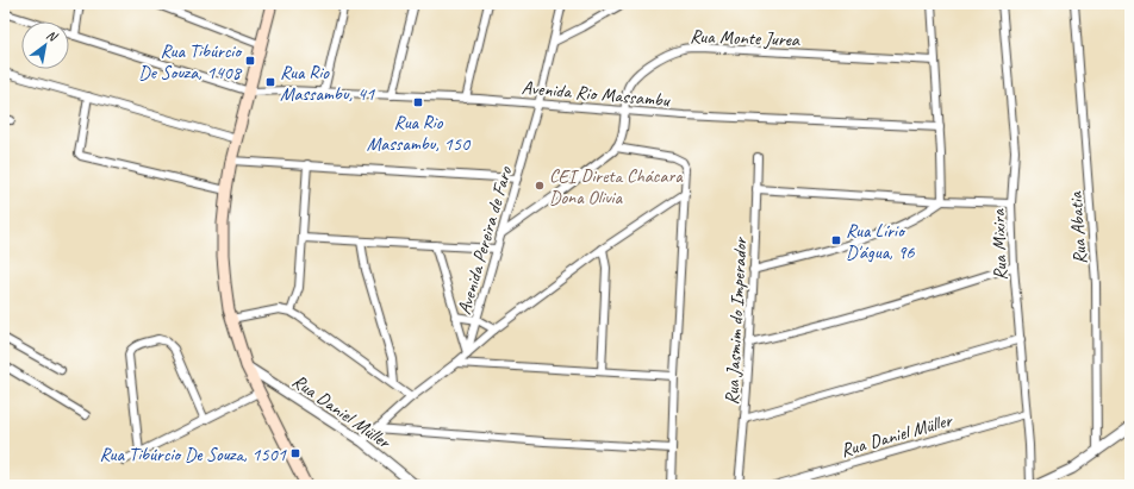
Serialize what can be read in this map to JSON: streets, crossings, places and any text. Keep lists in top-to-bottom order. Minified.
{"streets":{"street":["Rua Monte Jurea","Avenida Rio Massambu","Rua Abatia","Avenida Pereira de Faro","Rua Mixira","Rua Jasmim do Imperador","Rua Daniel Müller"]},"crossings":[["Rua Monte Jurea","Avenida Rio Massambu"],["Avenida Rio Massambu","Avenida Pereira de Faro"],["Rua Mixira","Rua Daniel Müller"]],"places":{"transit":["Rua Tibúrcio De Souza, 1408","Rua Rio Massambu, 41","Rua Rio Massambu, 150","Rua Lírio D'água, 96","Rua Tibúrcio De Souza, 1501"],"other":["CEI Direta Chácara Dona Olivia"]},"north":"top right"}
